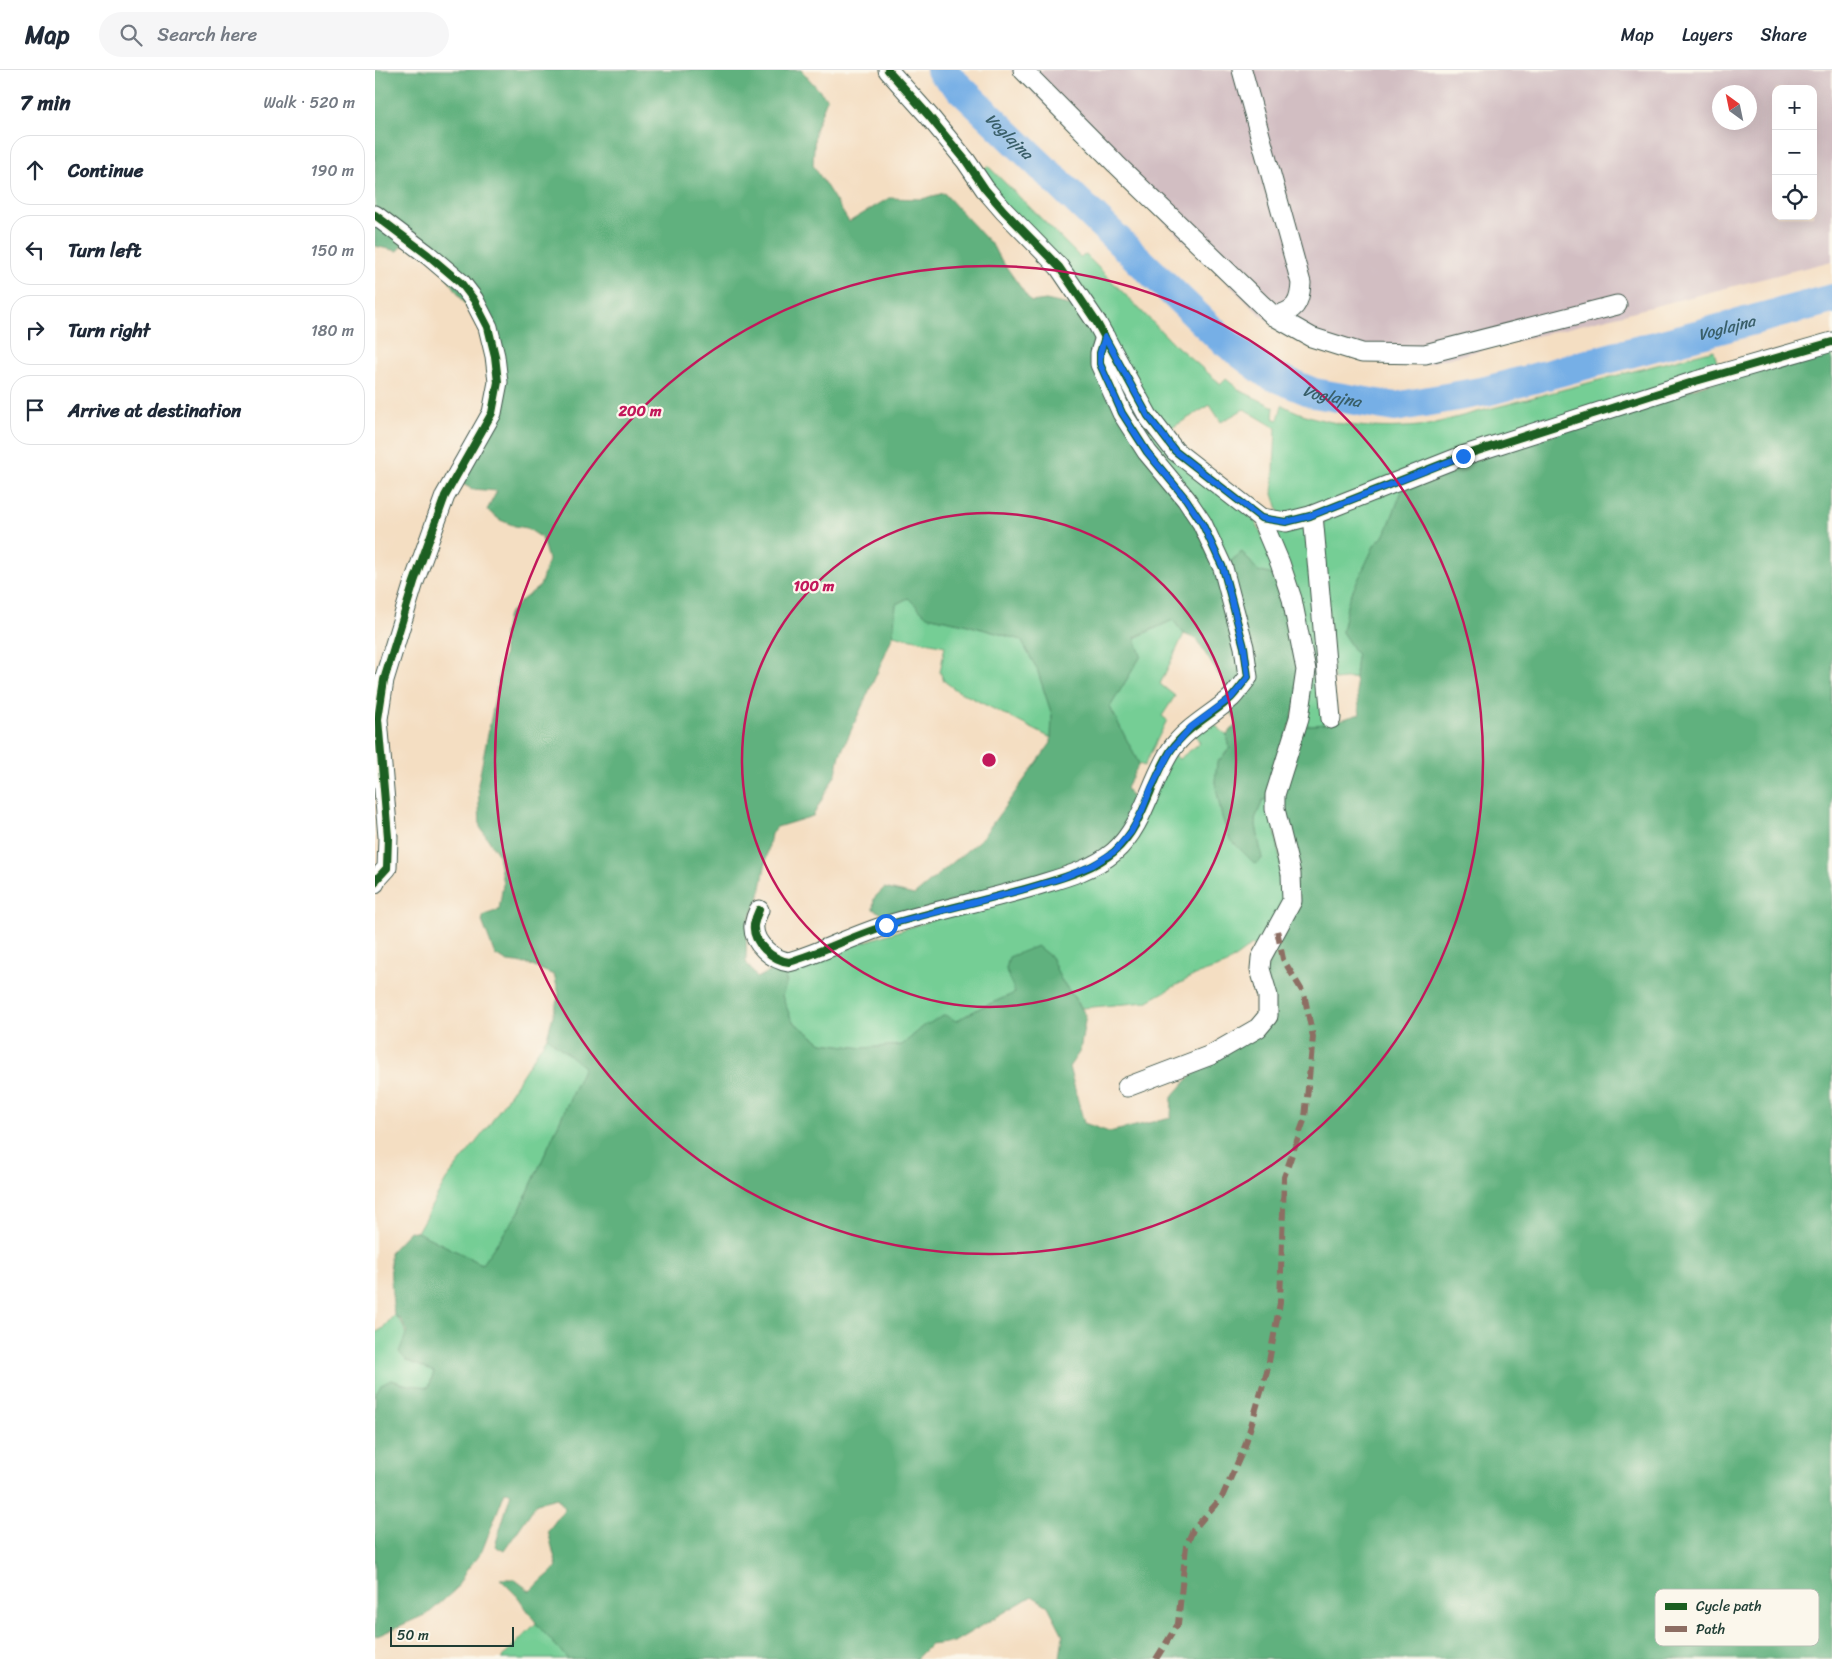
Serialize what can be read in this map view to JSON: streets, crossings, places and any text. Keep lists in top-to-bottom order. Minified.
{"water":["Voglajna"],"legend":["Cycle path","Path"],"scale_bar":"50 m","north":"top left","page":{"header":"Map","search":"Search here","nav":["Map","Layers","Share"],"heading":["7 min","Walk · 520 m"],"map_buttons":["+","−"],"list":[["Continue","190 m"],["Turn left","150 m"],["Turn right","180 m"],"Arrive at destination"],"scale":"50 m"},"rings":["200 m","100 m"]}
